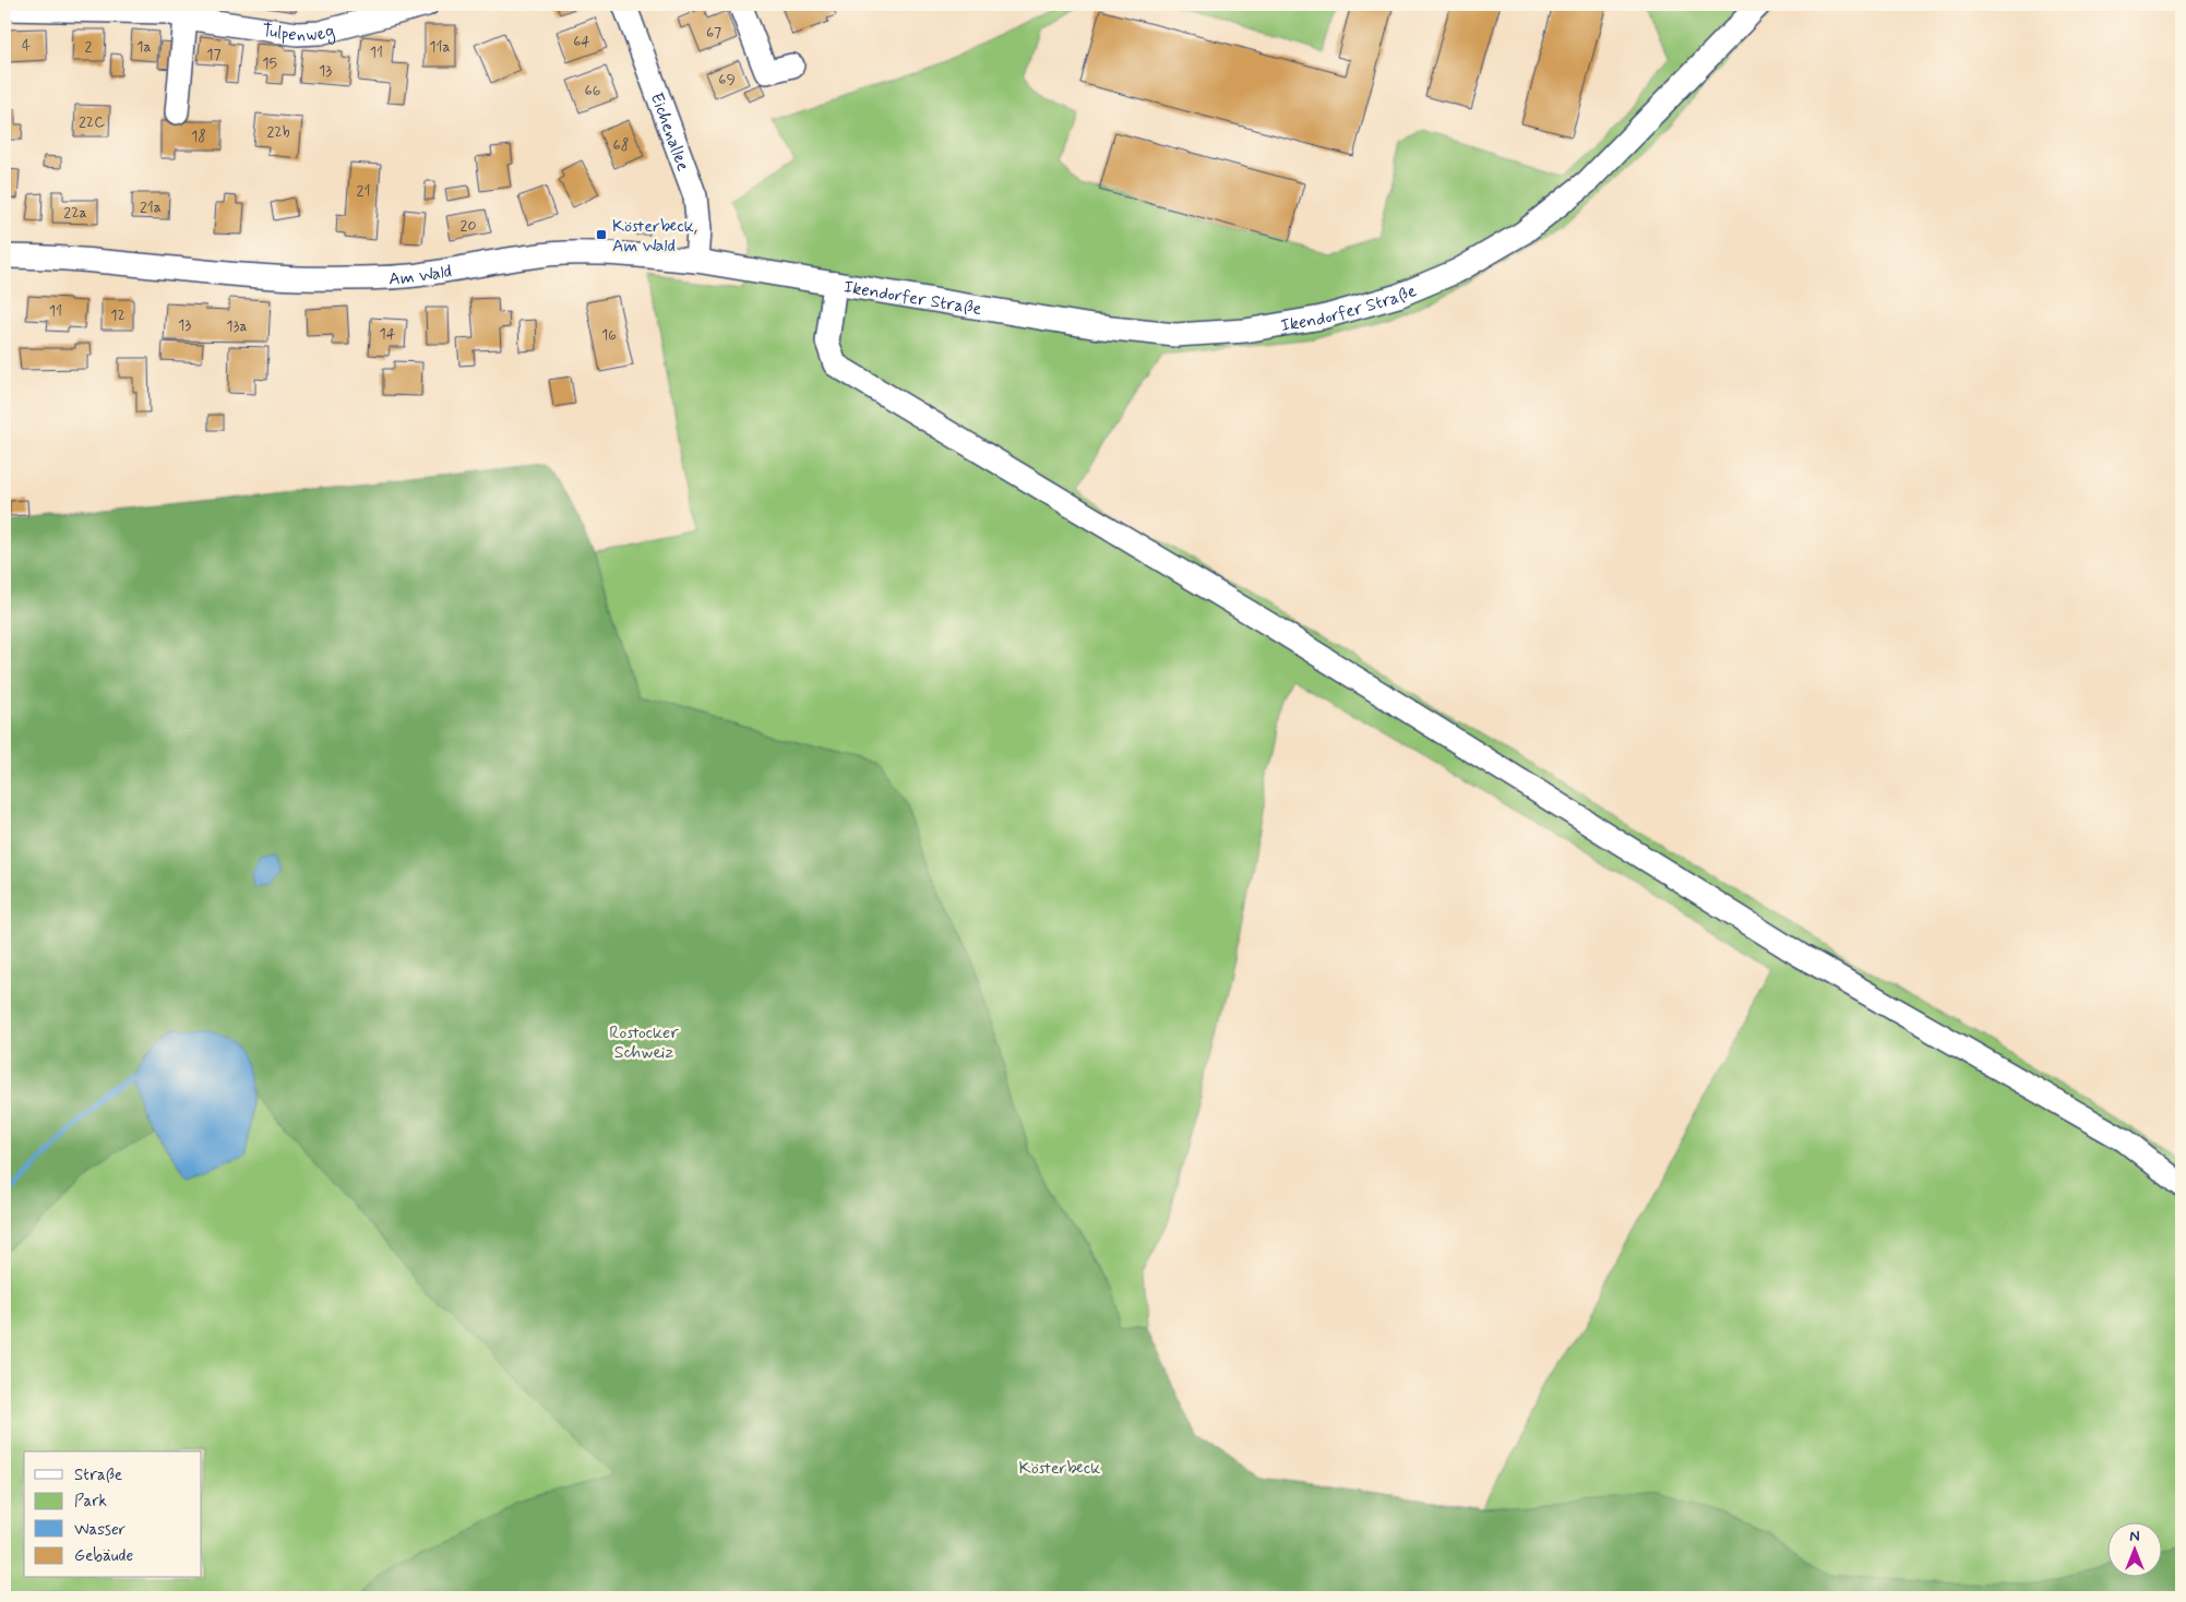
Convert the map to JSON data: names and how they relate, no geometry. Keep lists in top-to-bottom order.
{
  "streets": {
    "street": [
      "Tulpenweg",
      "Eichenallee",
      "Am Wald",
      "Ikendorfer Straße"
    ]
  },
  "crossings": [
    ["Eichenallee", "Am Wald"],
    ["Am Wald", "Ikendorfer Straße"]
  ],
  "parks": ["Rostocker Schweiz", "Kösterbeck"],
  "places": {
    "transit": ["Kösterbeck, Am Wald"]
  },
  "house_numbers": [
    "67",
    "64",
    "4",
    "2",
    "1a",
    "11a",
    "11",
    "17",
    "15",
    "13",
    "69",
    "66",
    "22C",
    "22b",
    "18",
    "68",
    "21",
    "21a",
    "22a",
    "20",
    "11",
    "12",
    "13",
    "13a",
    "14",
    "16"
  ],
  "legend": [
    "Straße",
    "Park",
    "Wasser",
    "Gebäude"
  ],
  "north": "top"
}
